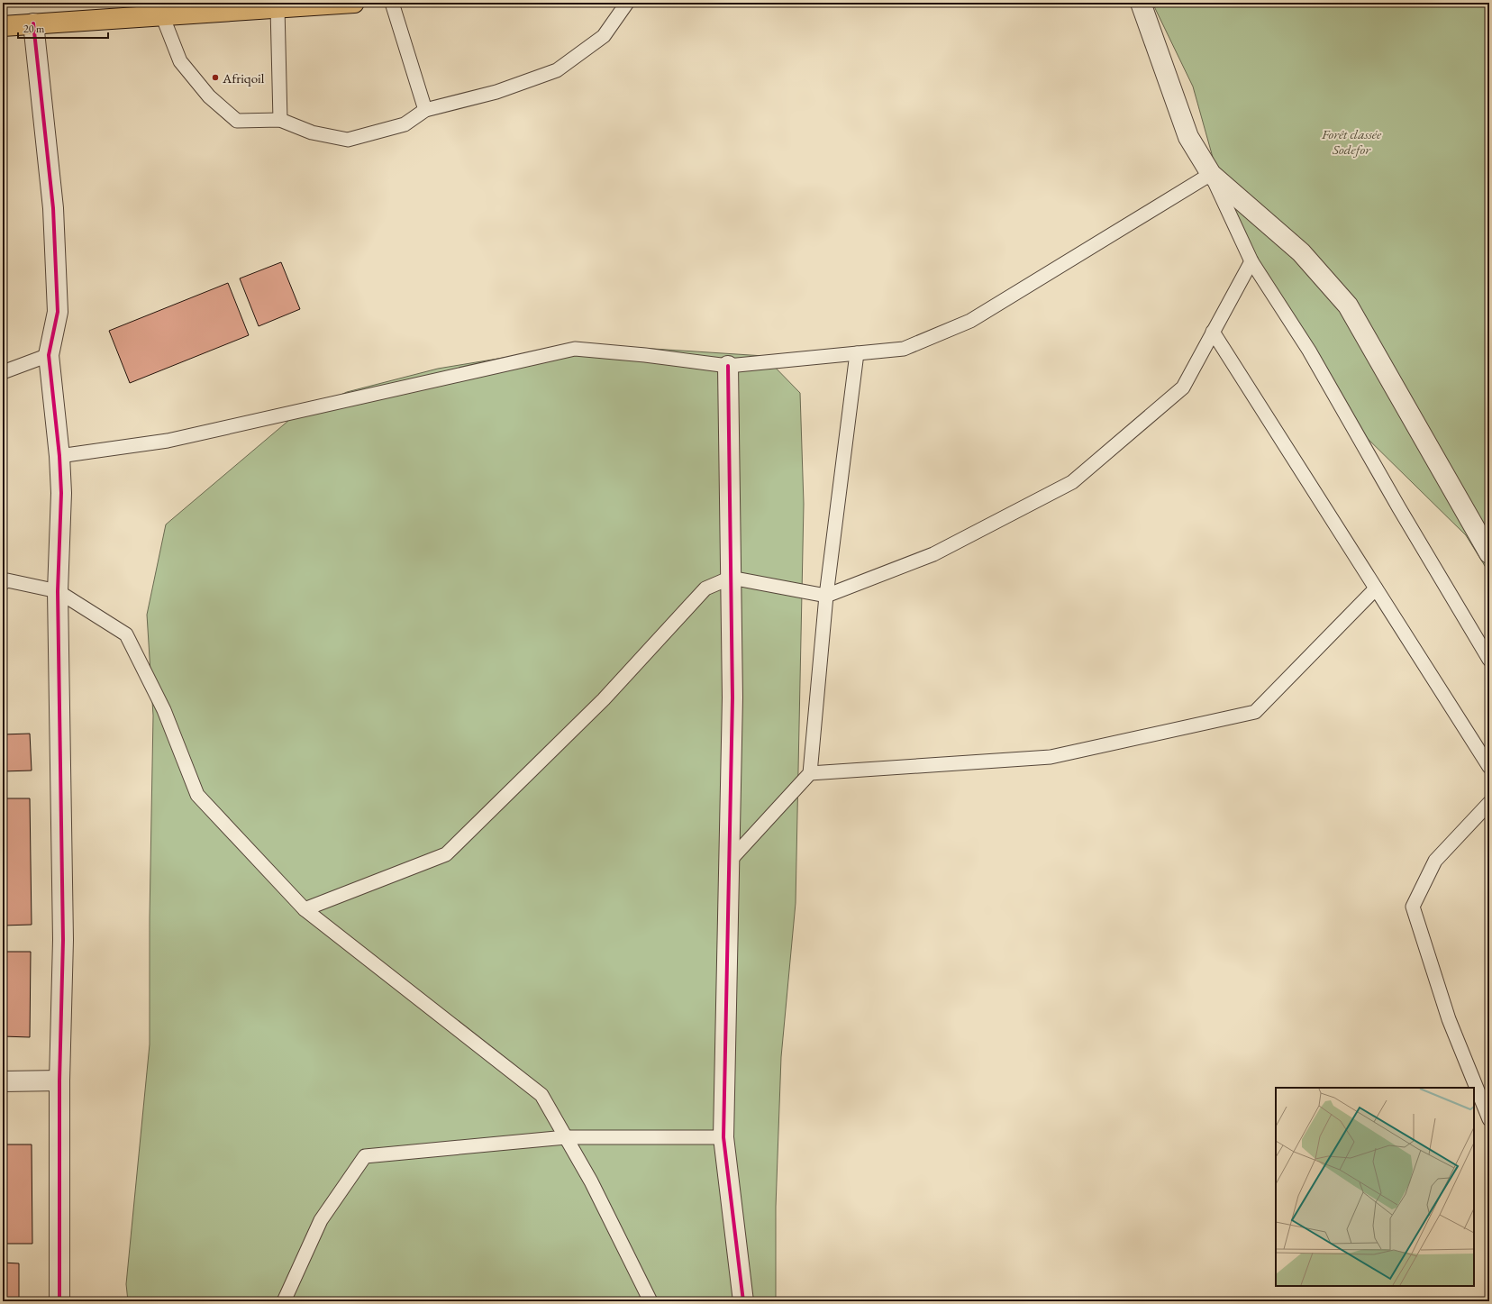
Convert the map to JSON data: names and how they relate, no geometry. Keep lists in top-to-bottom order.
{
  "parks": ["Forêt classée Sodefor"],
  "places": ["Afriqoil"],
  "scale_bar": "20 m"
}
